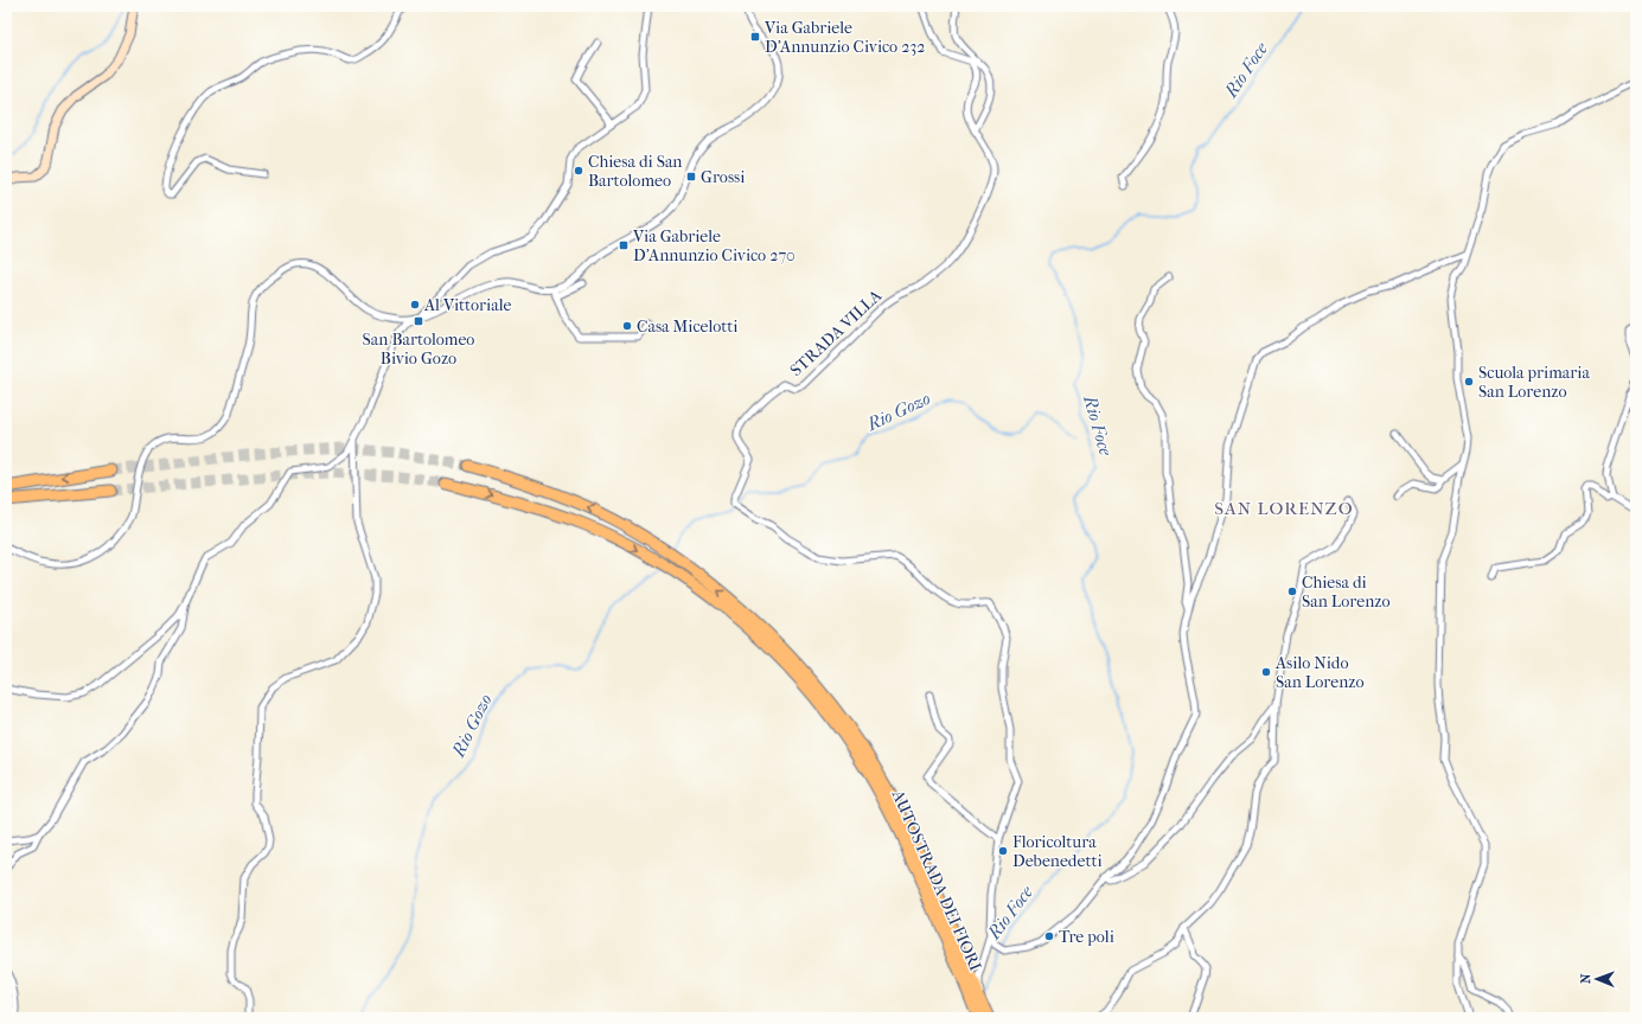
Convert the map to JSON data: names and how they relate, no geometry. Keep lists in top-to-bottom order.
{
  "streets": {
    "highway": ["AUTOSTRADA DEI FIORI"],
    "street": ["STRADA VILLA"]
  },
  "districts": ["SAN LORENZO"],
  "water": ["Rio Foce", "Rio Gozo"],
  "places": {
    "transit": [
      "Via Gabriele D'Annunzio Civico 232",
      "Grossi",
      "Via Gabriele D'Annunzio Civico 270",
      "San Bartolomeo Bivio Gozo"
    ],
    "other": [
      "Chiesa di San Bartolomeo",
      "Al Vittoriale",
      "Casa Micelotti",
      "Scuola primaria San Lorenzo",
      "Chiesa di San Lorenzo",
      "Asilo Nido San Lorenzo",
      "Floricoltura Debenedetti",
      "Tre poli"
    ]
  },
  "north": "left"
}
